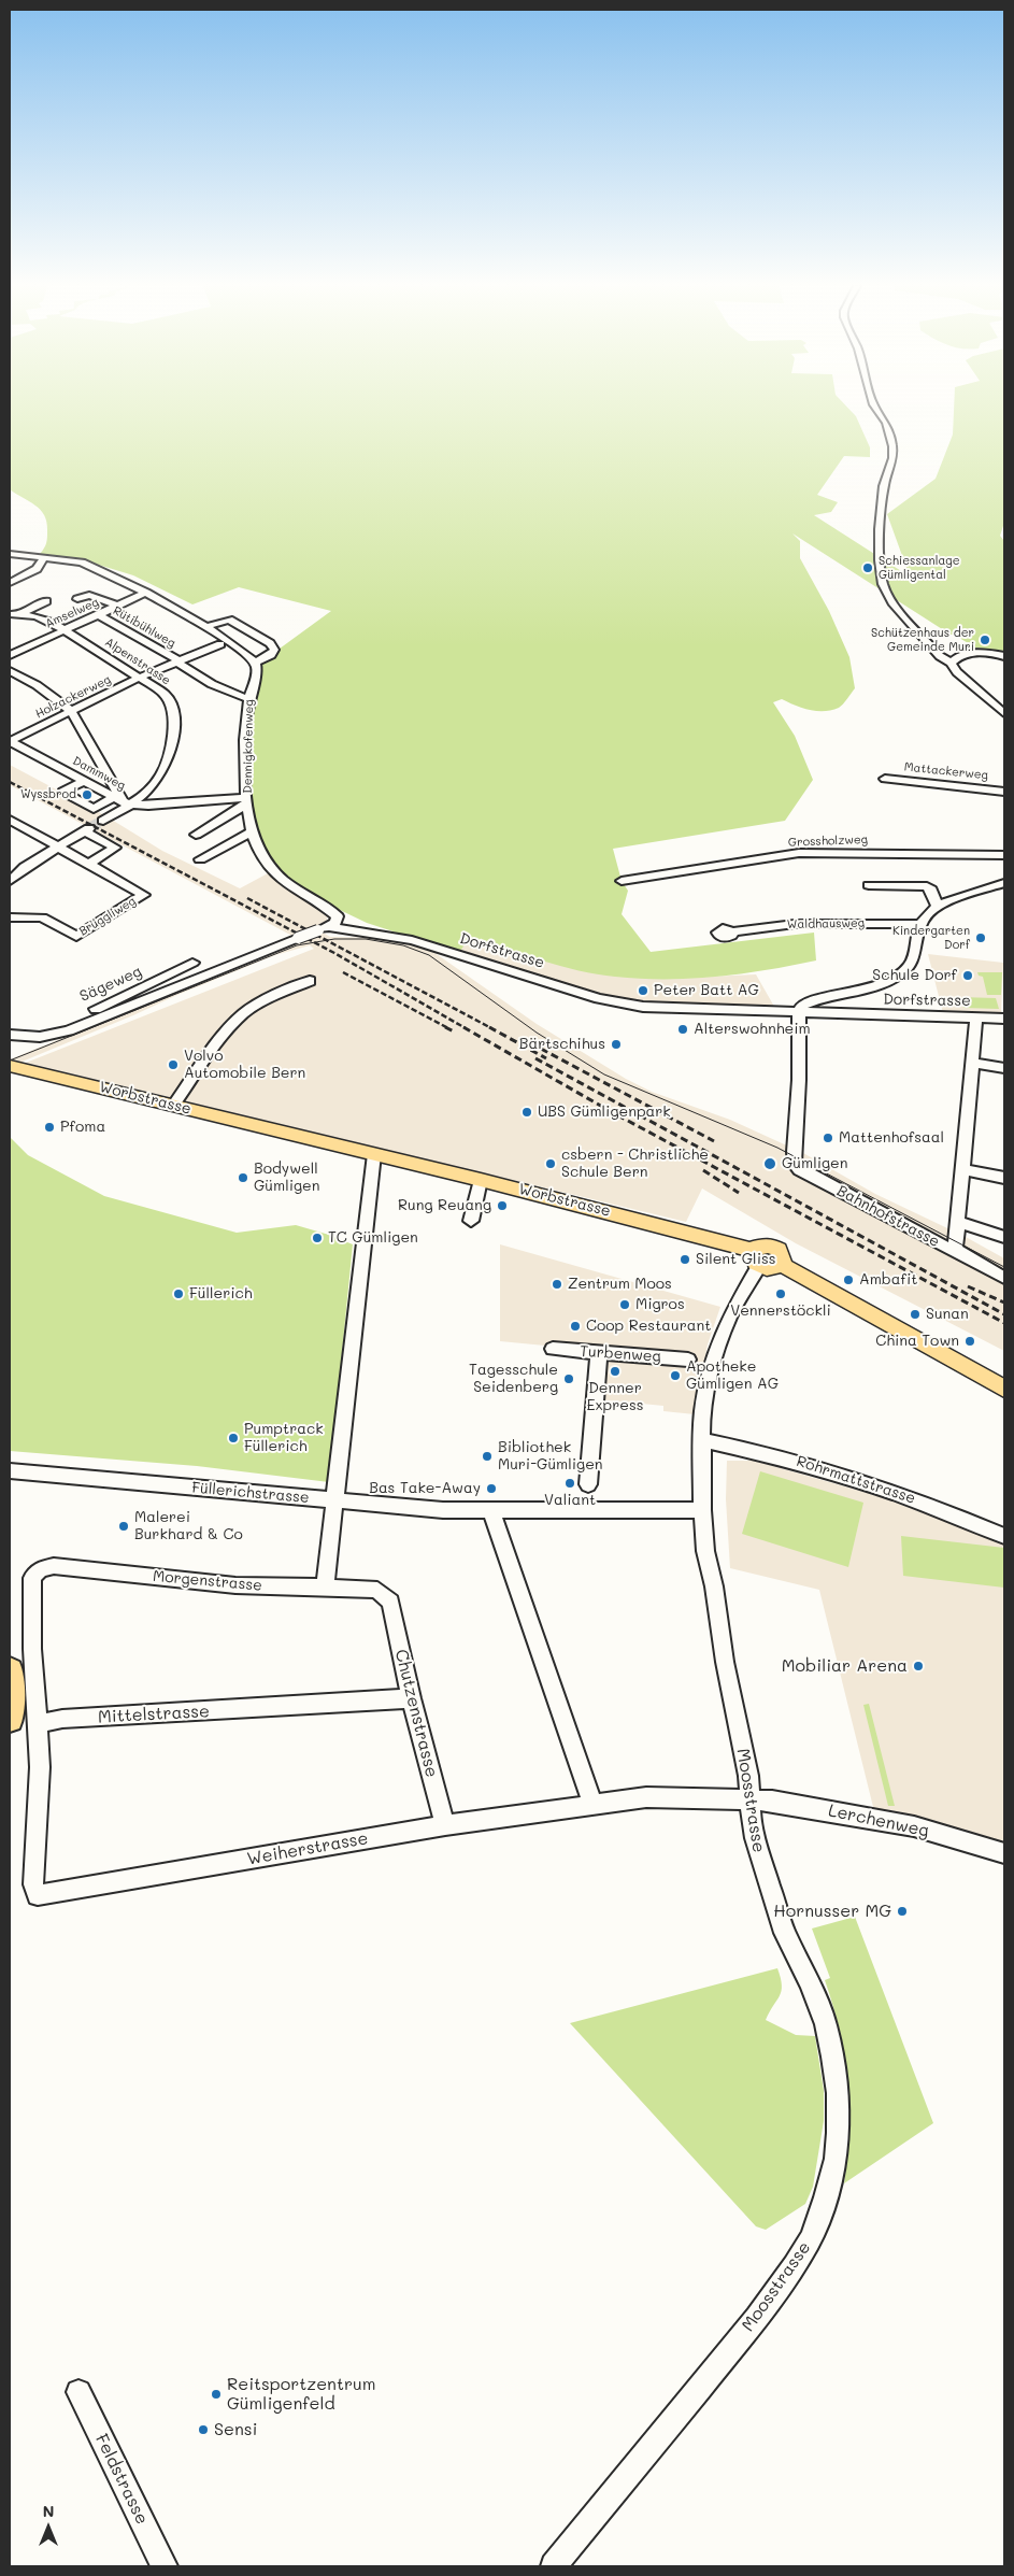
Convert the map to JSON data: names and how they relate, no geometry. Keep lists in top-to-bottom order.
{
  "streets": {
    "main road": ["Worbstrasse"],
    "street": [
      "Amselweg",
      "Rütibühlweg",
      "Alpenstrasse",
      "Holzackerweg",
      "Dennigkofenweg",
      "Mattackerweg",
      "Dammweg",
      "Grossholzweg",
      "Brüggliweg",
      "Waldhausweg",
      "Dorfstrasse",
      "Sägeweg",
      "Bahnhofstrasse",
      "Turbenweg",
      "Rohrmattstrasse",
      "Füllerichstrasse",
      "Morgenstrasse",
      "Chutzenstrasse",
      "Mittelstrasse",
      "Moosstrasse",
      "Lerchenweg",
      "Weiherstrasse",
      "Feldstrasse"
    ]
  },
  "crossings": [
    ["Amselweg", "Rütibühlweg"],
    ["Amselweg", "Alpenstrasse"],
    ["Rütibühlweg", "Holzackerweg"],
    ["Alpenstrasse", "Holzackerweg"],
    ["Alpenstrasse", "Dammweg"],
    ["Holzackerweg", "Dammweg"],
    ["Dennigkofenweg", "Dammweg"],
    ["Dennigkofenweg", "Dorfstrasse"],
    ["Dorfstrasse", "Sägeweg"],
    ["Dorfstrasse", "Bahnhofstrasse"],
    ["Worbstrasse", "Moosstrasse"],
    ["Rohrmattstrasse", "Moosstrasse"],
    ["Füllerichstrasse", "Moosstrasse"],
    ["Morgenstrasse", "Chutzenstrasse"],
    ["Morgenstrasse", "Mittelstrasse"],
    ["Morgenstrasse", "Weiherstrasse"],
    ["Chutzenstrasse", "Mittelstrasse"],
    ["Chutzenstrasse", "Weiherstrasse"],
    ["Mittelstrasse", "Weiherstrasse"],
    ["Moosstrasse", "Lerchenweg"],
    ["Moosstrasse", "Weiherstrasse"],
    ["Lerchenweg", "Weiherstrasse"]
  ],
  "places": [
    "Schiessanlage Gümligental",
    "Schützenhaus der Gemeinde Muri",
    "Wyssbrod",
    "Kindergarten Dorf",
    "Schule Dorf",
    "Peter Batt AG",
    "Alterswohnheim",
    "Bärtschihus",
    "Volvo Automobile Bern",
    "UBS Gümligenpark",
    "Pfoma",
    "Mattenhofsaal",
    "csbern - Christliche Schule Bern",
    "Gümligen",
    "Bodywell Gümligen",
    "Rung Reuang",
    "TC Gümligen",
    "Silent Gliss",
    "Ambafit",
    "Zentrum Moos",
    "Füllerich",
    "Vennerstöckli",
    "Migros",
    "Sunan",
    "Coop Restaurant",
    "China Town",
    "Denner Express",
    "Apotheke Gümligen AG",
    "Tagesschule Seidenberg",
    "Pumptrack Füllerich",
    "Bibliothek Muri-Gümligen",
    "Valiant",
    "Bas Take-Away",
    "Malerei Burkhard & Co",
    "Mobiliar Arena",
    "Hornusser MG",
    "Reitsportzentrum Gümligenfeld",
    "Sensi"
  ],
  "north": "top"
}
